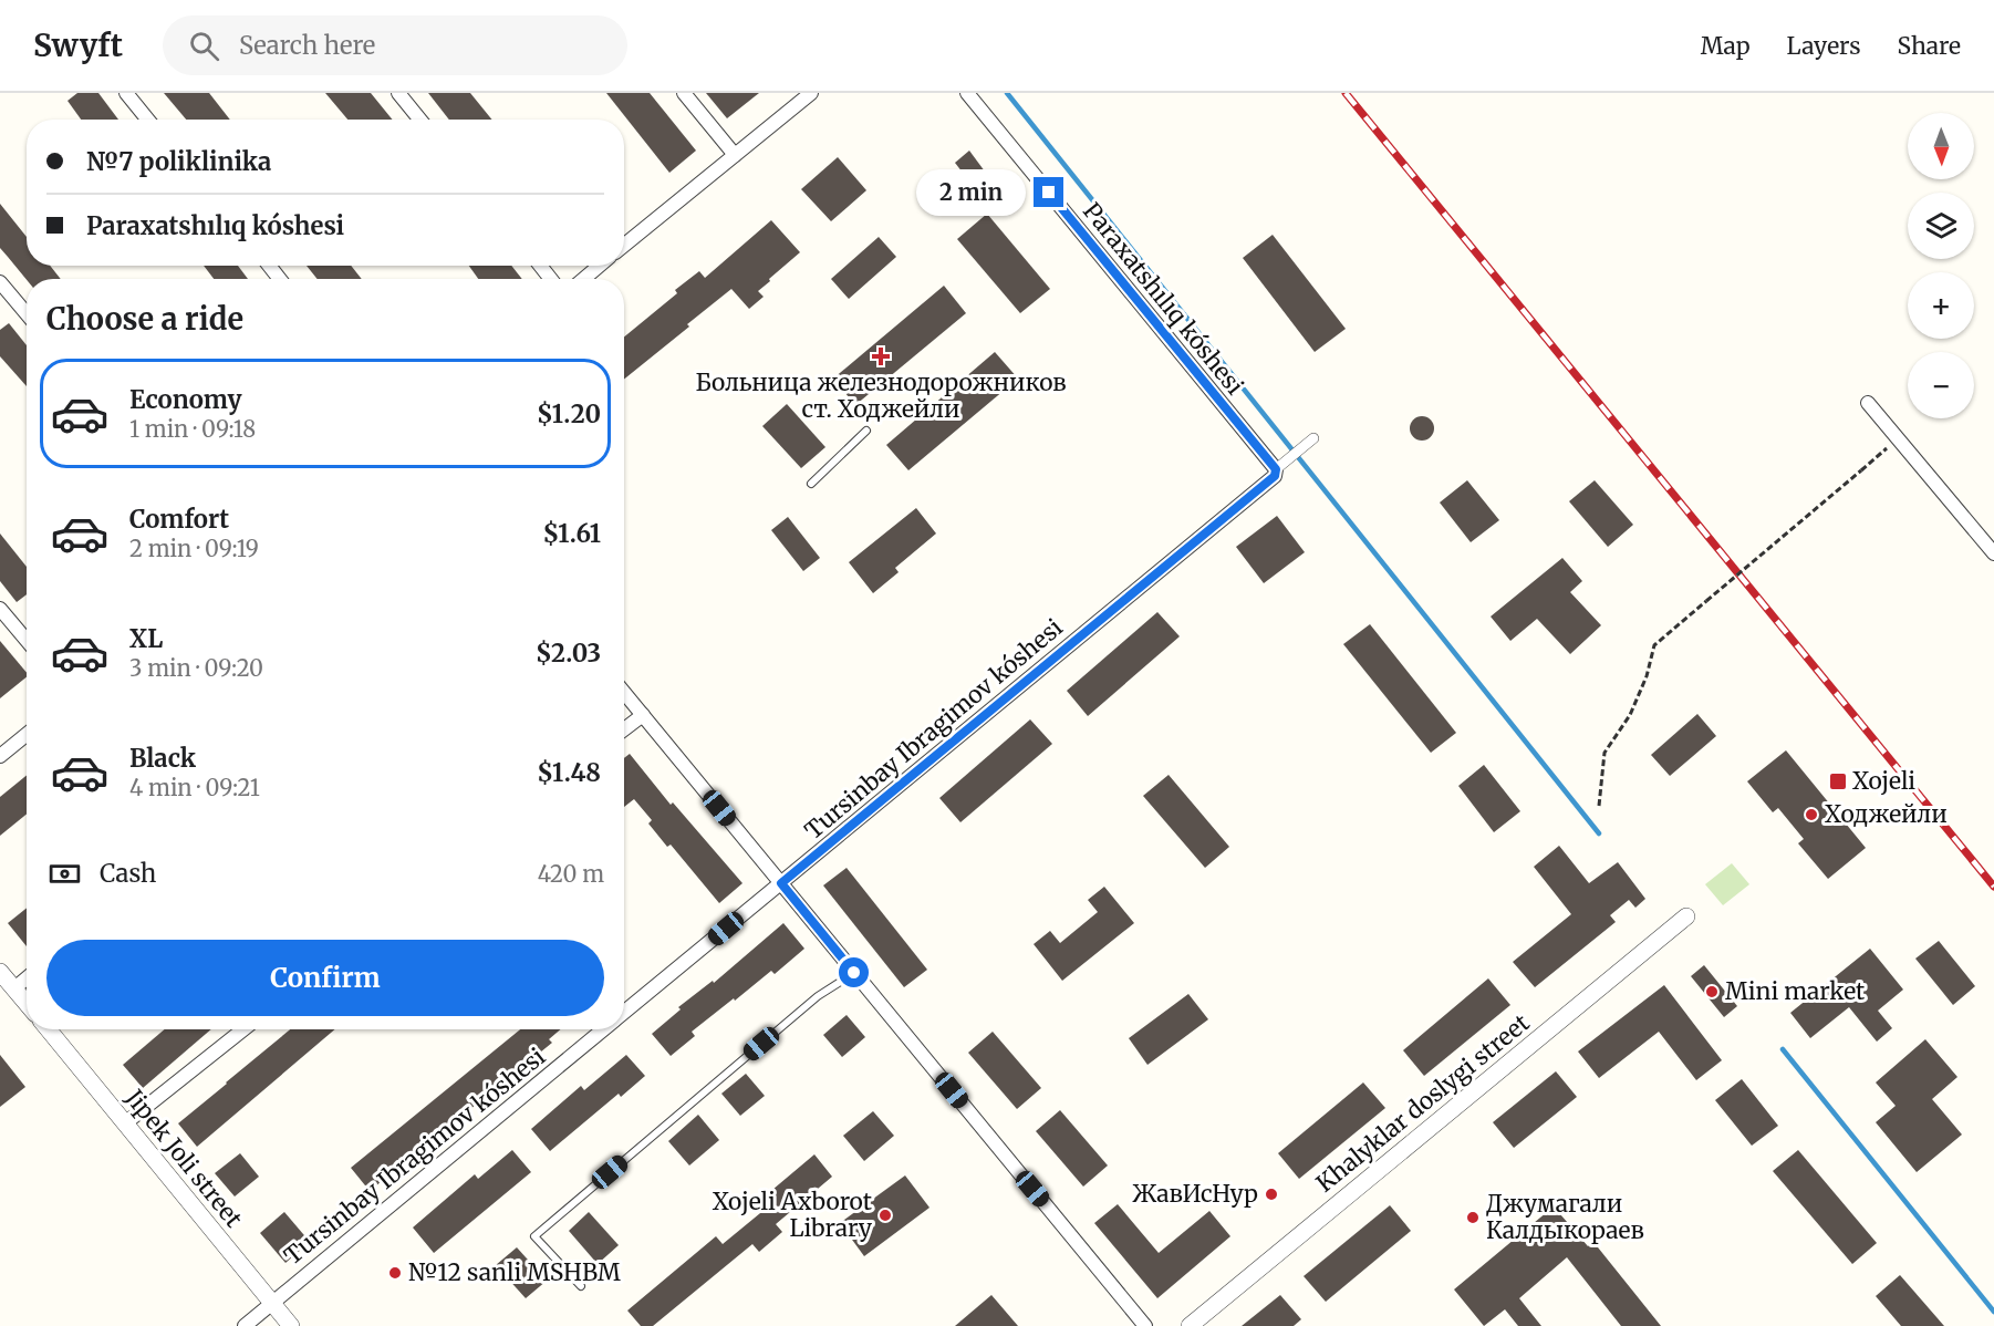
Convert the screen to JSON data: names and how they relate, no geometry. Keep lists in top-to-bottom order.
{
  "streets": {
    "street": [
      "Paraxatshılıq kóshesi",
      "Tursinbay Ibragimov kóshesi",
      "Khalyklar doslygi street",
      "Jipek Joli street"
    ]
  },
  "crossings": [
    ["Paraxatshılıq kóshesi", "Tursinbay Ibragimov kóshesi"],
    ["Tursinbay Ibragimov kóshesi", "Jipek Joli street"]
  ],
  "places": {
    "health": ["Больница железнодорожников ст. Ходжейли"],
    "transit": ["Xojeli"],
    "other": [
      "Ходжейли",
      "Mini market",
      "ЖавИсНур",
      "Xojeli Axborot Library",
      "Джумагали Калдыкораев",
      "№12 sanli MSHBM"
    ]
  },
  "north": "bottom",
  "page": {
    "header": "Swyft",
    "search": "Search here",
    "nav": ["Map", "Layers", "Share"],
    "map_buttons": ["+", "−"],
    "banner": ["№7 poliklinika", "Paraxatshılıq kóshesi"],
    "bubble": "2 min",
    "heading": "Choose a ride",
    "list": [
      {
        "name": "Economy",
        "note": "1 min · 09:18",
        "value": "$1.20"
      },
      {
        "name": "Comfort",
        "note": "2 min · 09:19",
        "value": "$1.61"
      },
      {
        "name": "XL",
        "note": "3 min · 09:20",
        "value": "$2.03"
      },
      {
        "name": "Black",
        "note": "4 min · 09:21",
        "value": "$1.48"
      }
    ],
    "pay": ["Cash", "420 m"],
    "buttons": "Confirm"
  }
}
